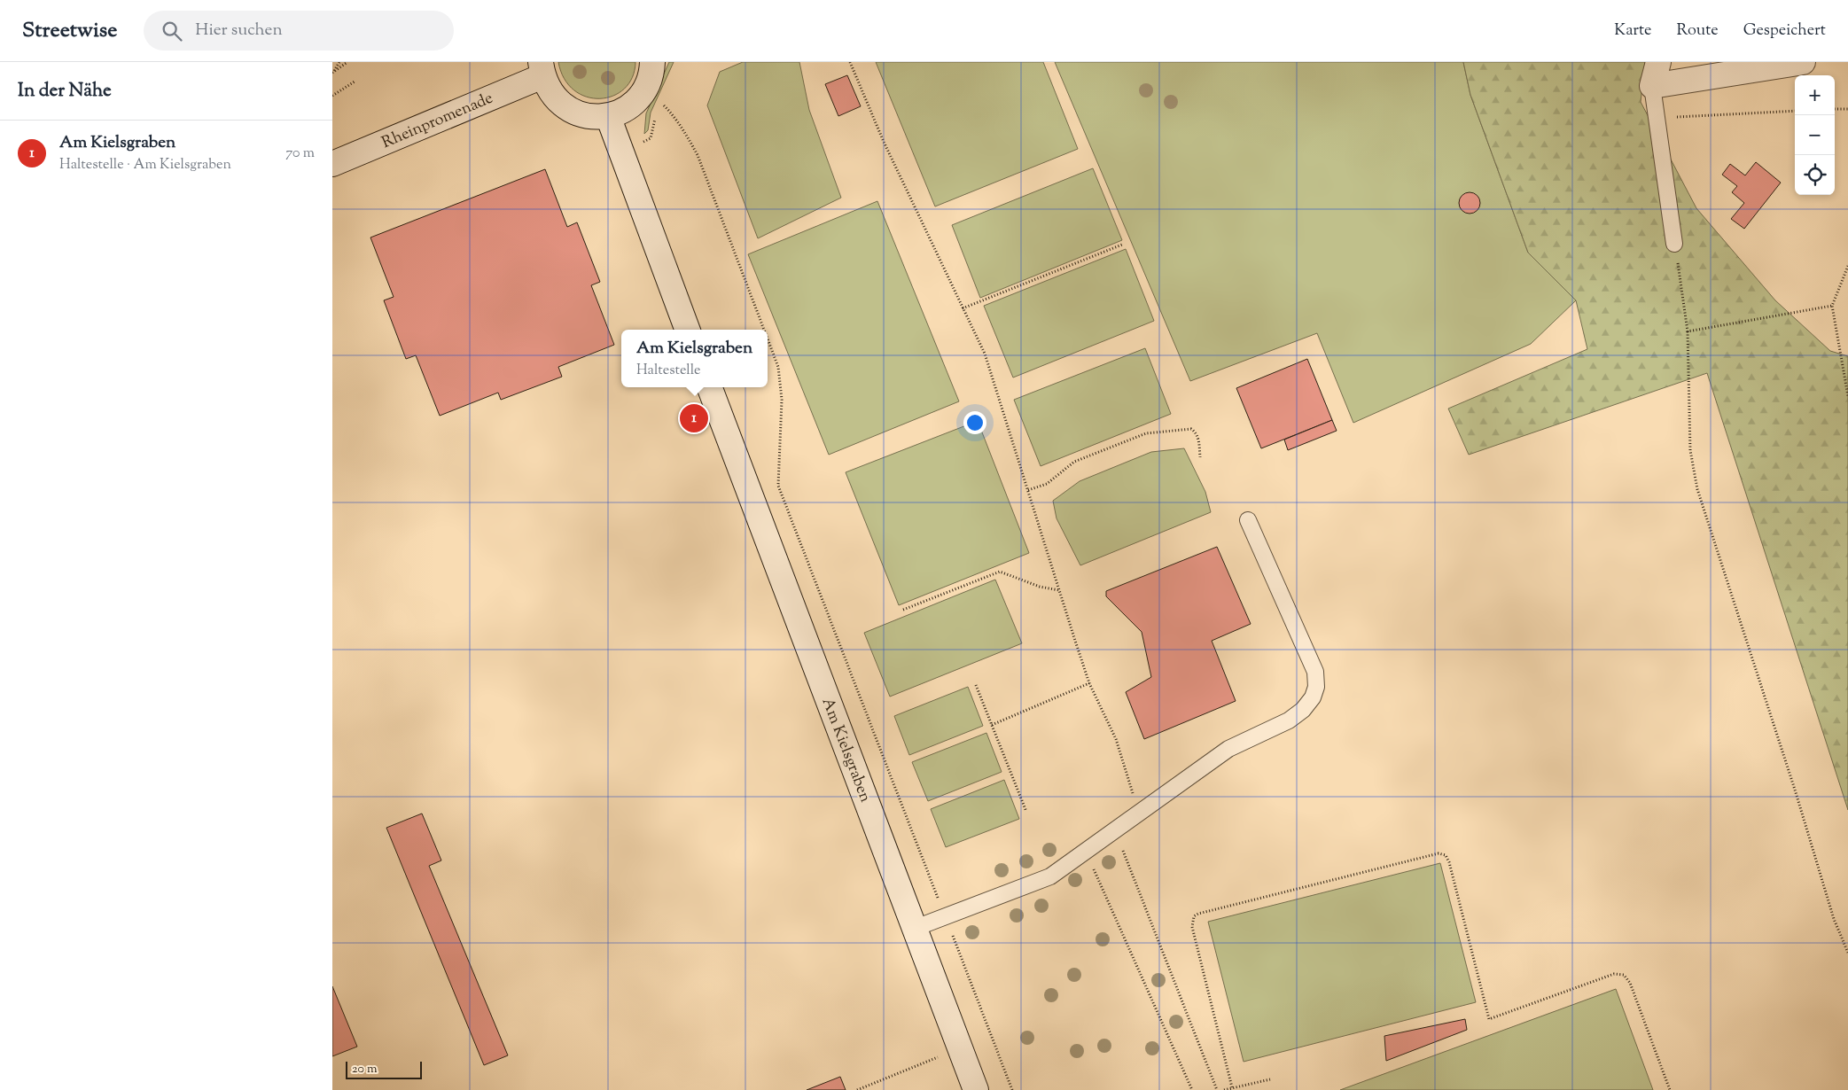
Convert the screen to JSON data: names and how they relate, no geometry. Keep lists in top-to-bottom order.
{
  "streets": {
    "street": ["Rheinpromenade", "Am Kielsgraben"]
  },
  "scale_bar": "20 m",
  "page": {
    "header": "Streetwise",
    "search": "Hier suchen",
    "nav": ["Karte", "Route", "Gespeichert"],
    "heading": "In der Nähe",
    "map_buttons": ["+", "−"],
    "list": [
      {
        "mark": "1",
        "name": "Am Kielsgraben",
        "note": "Haltestelle · Am Kielsgraben",
        "value": "70 m"
      }
    ],
    "popup": ["Am Kielsgraben", "Haltestelle"],
    "pins": "1",
    "scale": "20 m"
  }
}
